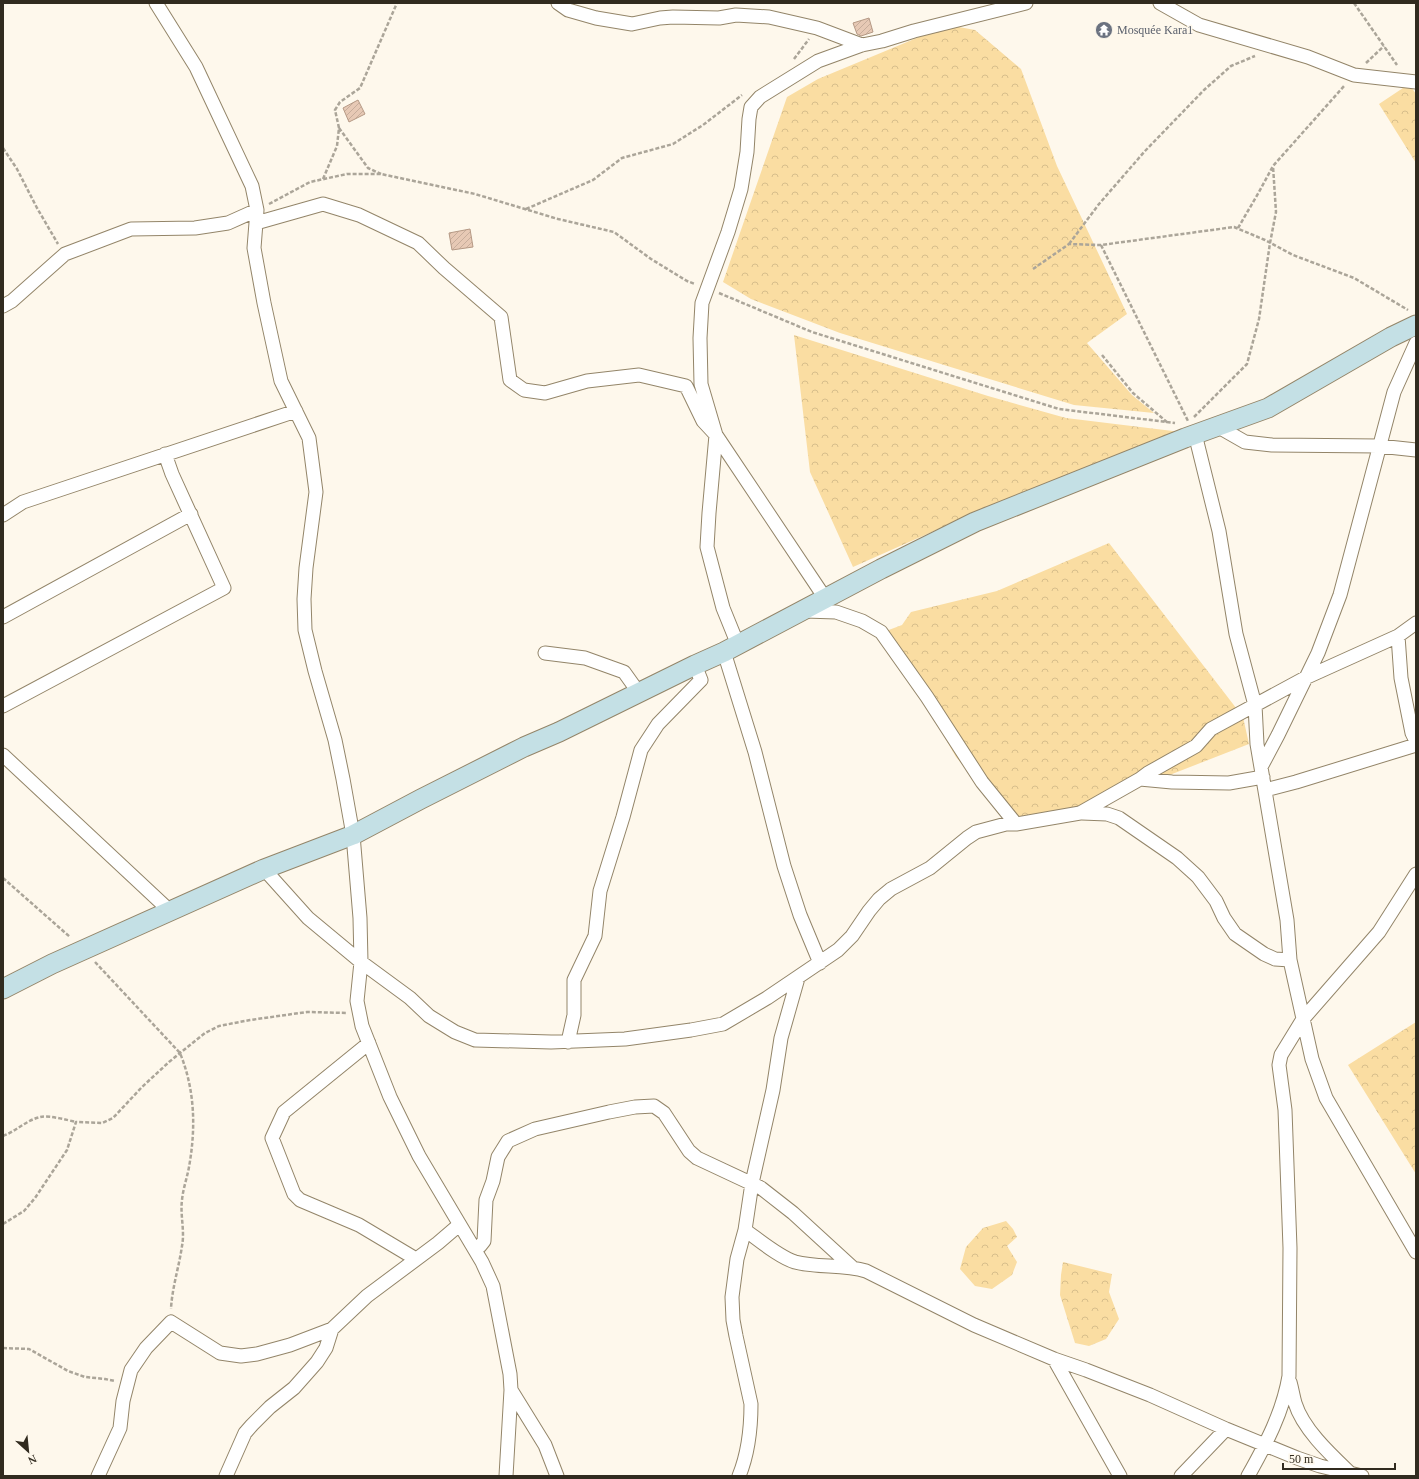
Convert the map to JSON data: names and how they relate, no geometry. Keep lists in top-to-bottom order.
{
  "places": {
    "temple": ["Mosquée Kara1"]
  },
  "scale_bar": "50 m",
  "north": "bottom right"
}
